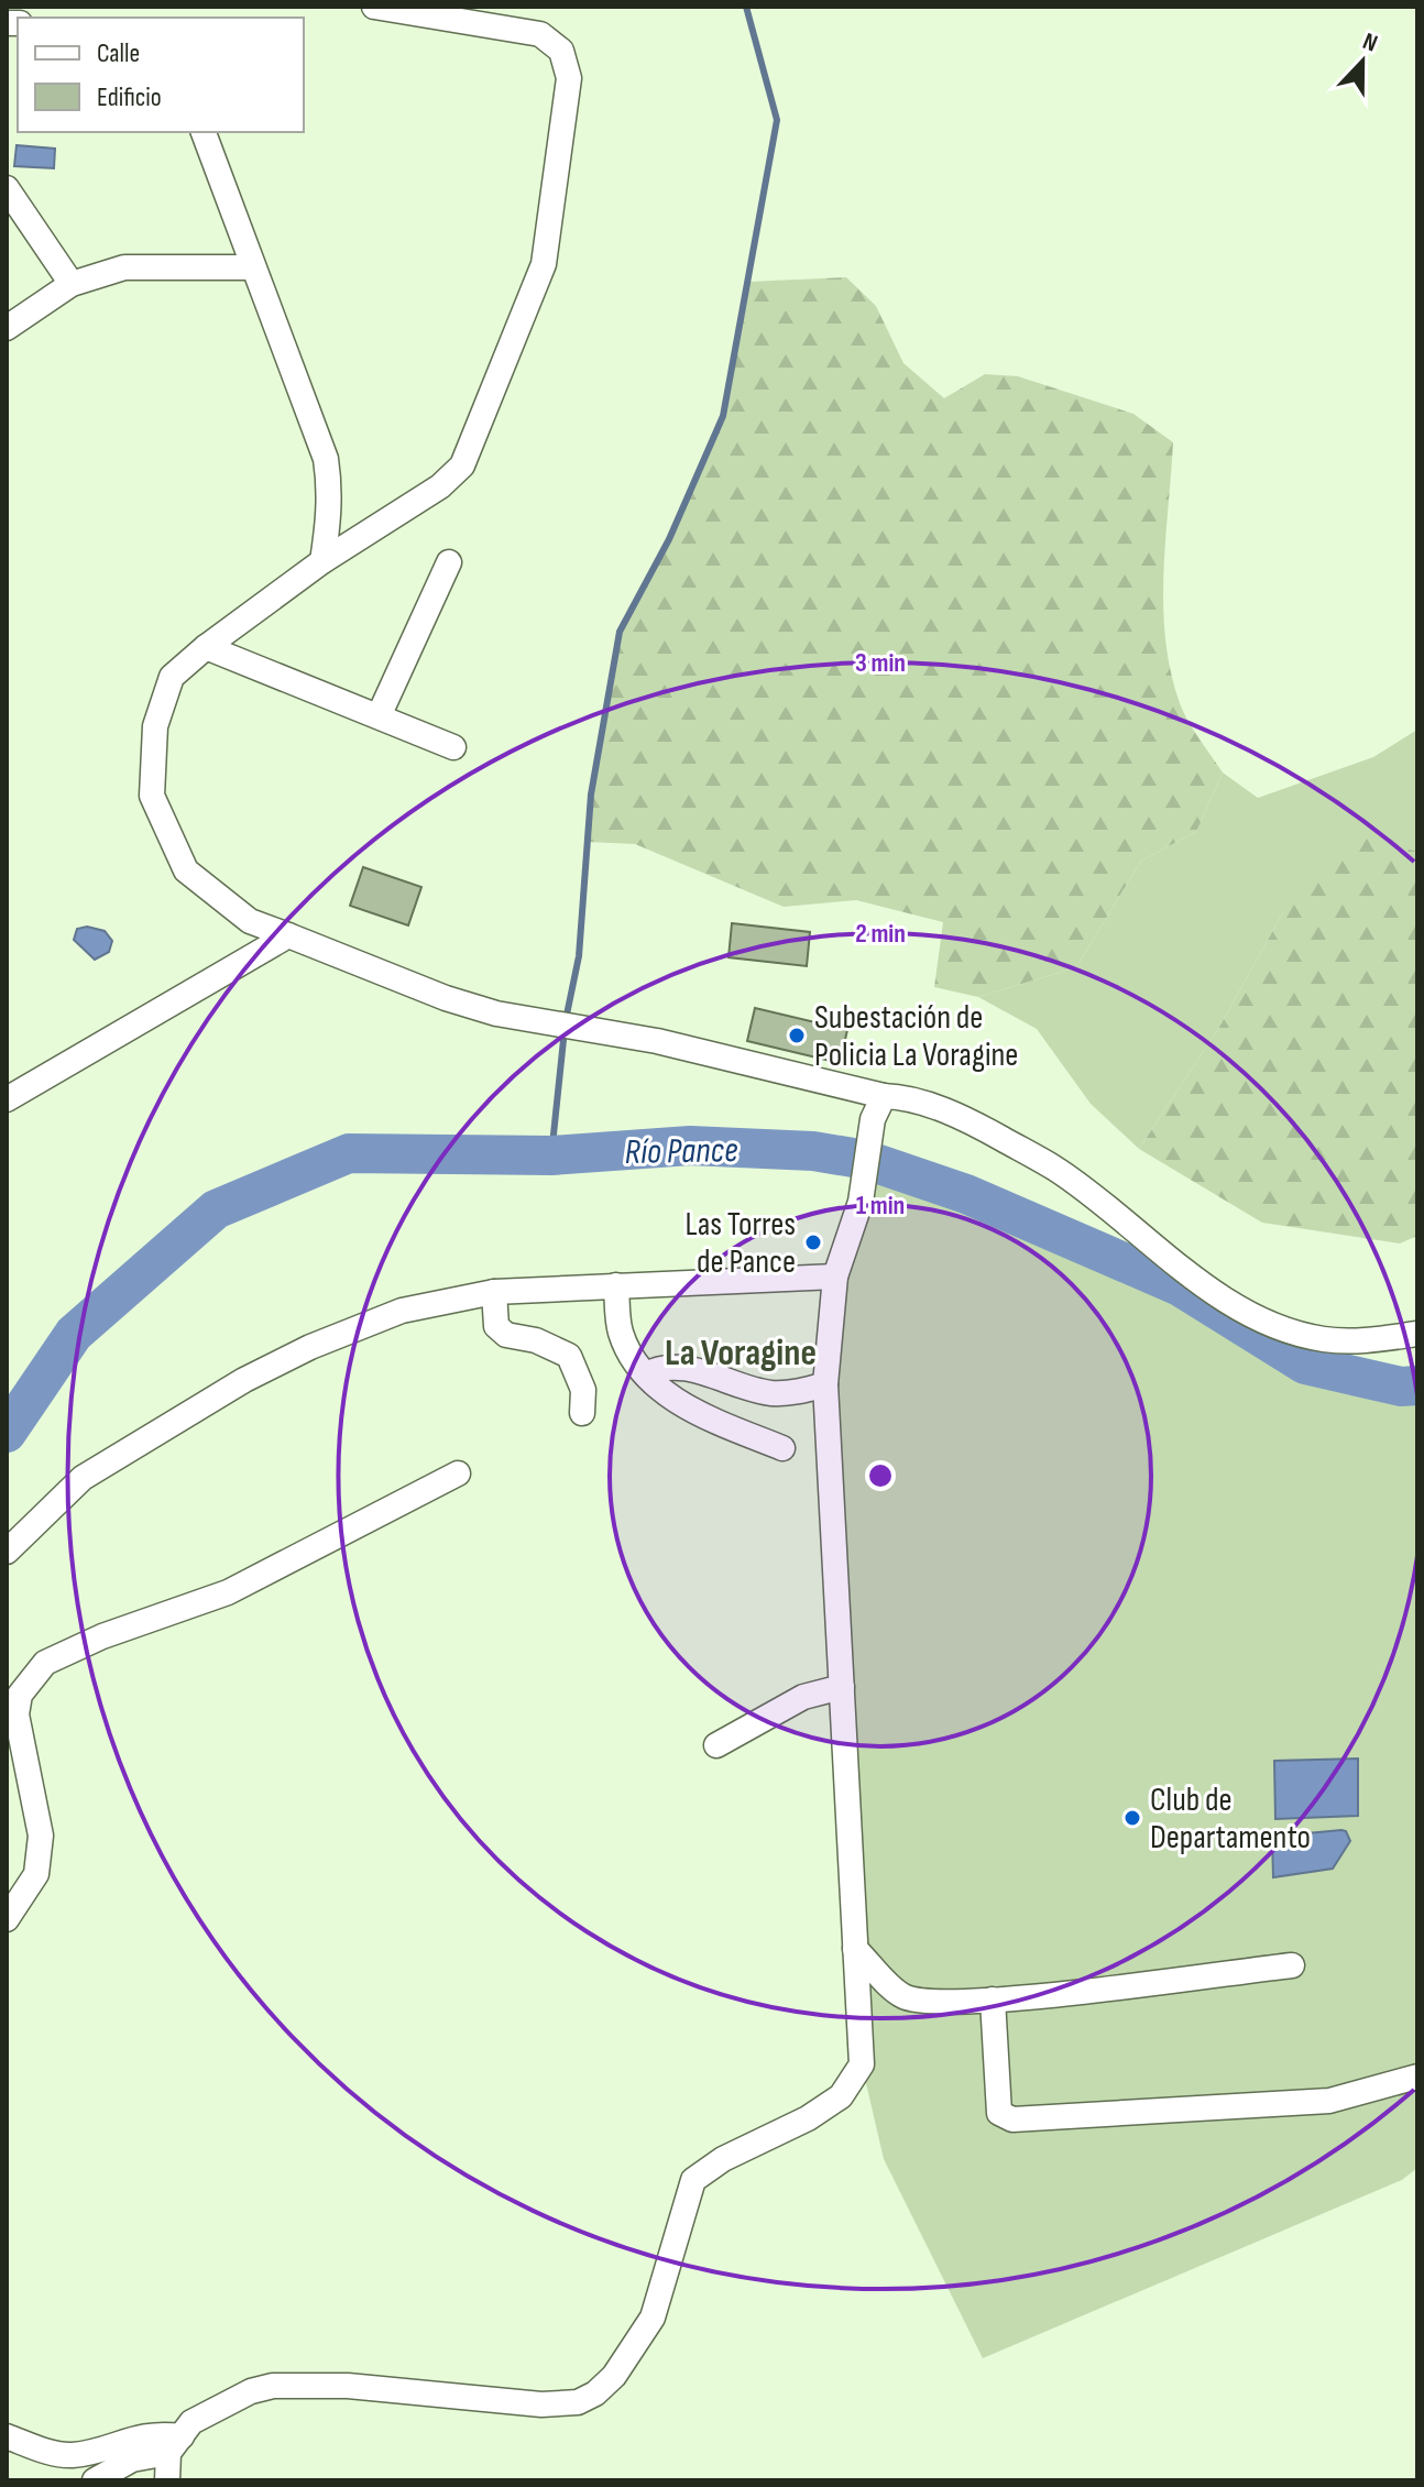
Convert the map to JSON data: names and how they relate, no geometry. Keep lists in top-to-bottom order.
{
  "districts": ["La Voragine"],
  "water": ["Río Pance"],
  "places": ["Subestación de Policia La Voragine", "Las Torres de Pance", "Club de Departamento"],
  "legend": ["Calle", "Edificio"],
  "north": "top",
  "rings": ["3 min", "2 min", "1 min"]
}
